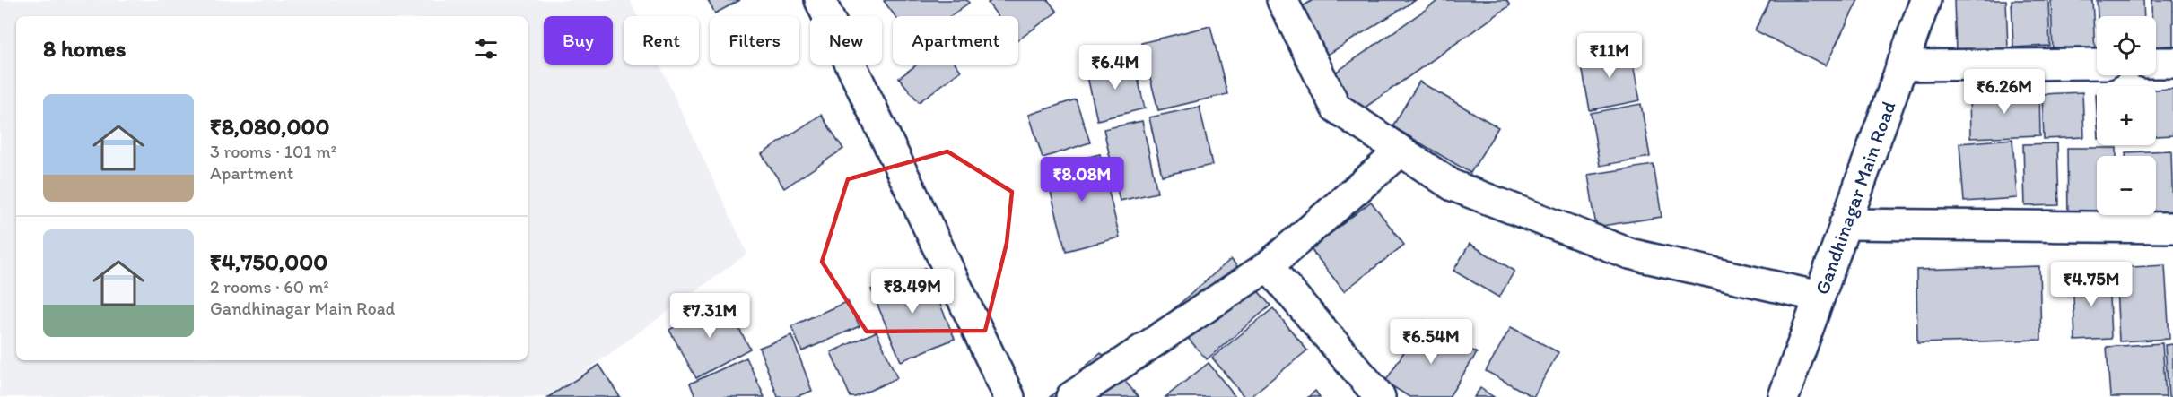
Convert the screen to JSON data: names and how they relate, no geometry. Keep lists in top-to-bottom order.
{
  "streets": {
    "street": ["Gandhinagar Main Road"]
  },
  "page": {
    "map_buttons": ["+", "−"],
    "chip": [
      "Buy",
      "Rent",
      "Filters",
      "New",
      "Apartment"
    ],
    "heading": "8 homes",
    "price": [
      "₹11M",
      "₹6.4M",
      "₹6.26M",
      "₹8.08M",
      "₹4.75M",
      "₹8.49M",
      "₹7.31M",
      "₹6.54M"
    ],
    "list": [
      {
        "name": "₹8,080,000",
        "note": "3 rooms · 101 m² · Apartment"
      },
      {
        "name": "₹4,750,000",
        "note": "2 rooms · 60 m² · Gandhinagar Main Road"
      }
    ]
  }
}
